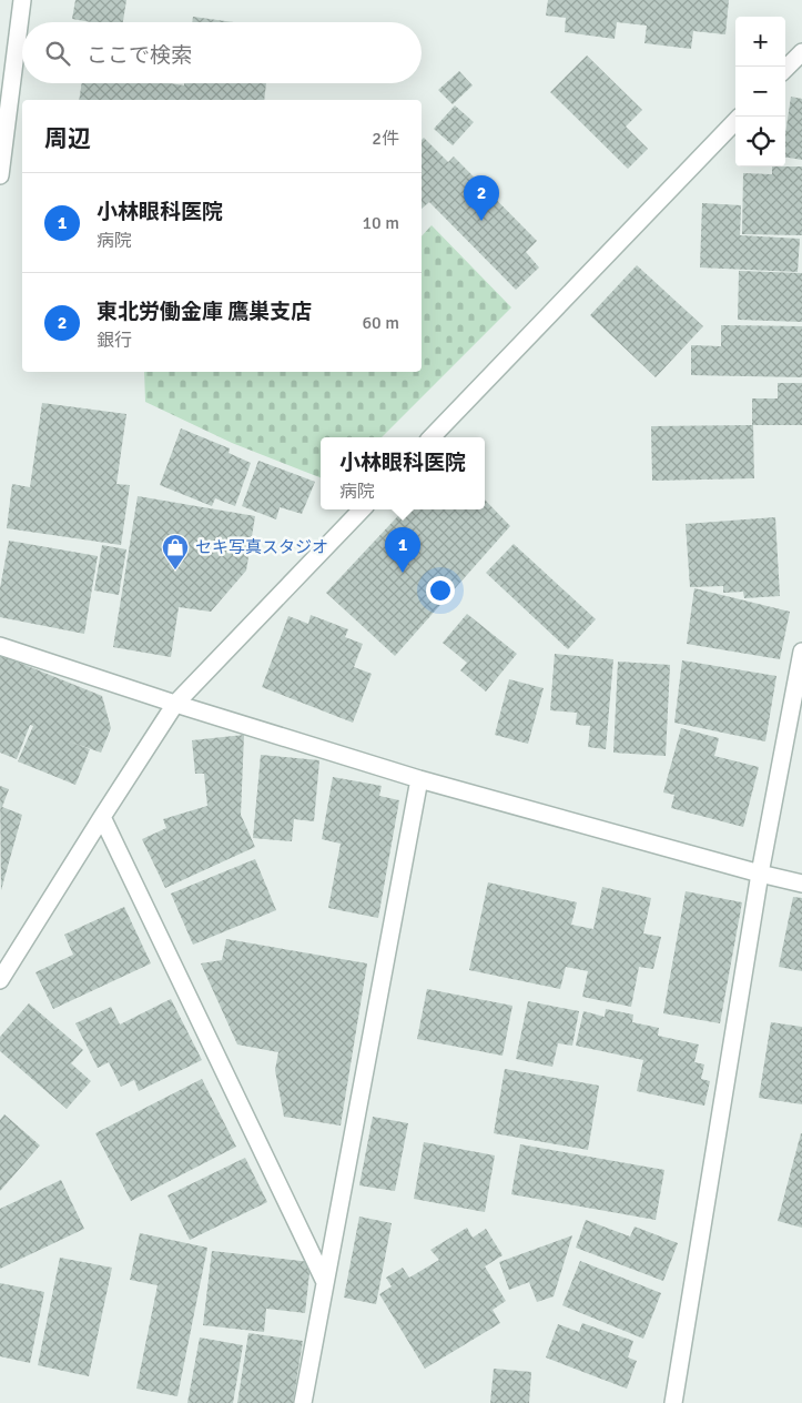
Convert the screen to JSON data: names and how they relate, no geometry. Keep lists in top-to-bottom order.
{
  "places": {
    "shop": ["セキ写真スタジオ"]
  },
  "page": {
    "map_buttons": ["+", "−"],
    "search": "ここで検索",
    "heading": ["周辺", "2件"],
    "list": [
      {
        "mark": "1",
        "name": "小林眼科医院",
        "note": "病院",
        "value": "10 m"
      },
      {
        "mark": "2",
        "name": "東北労働金庫 鷹巣支店",
        "note": "銀行",
        "value": "60 m"
      }
    ],
    "pins": ["2", "1"],
    "popup": ["小林眼科医院", "病院"]
  }
}
